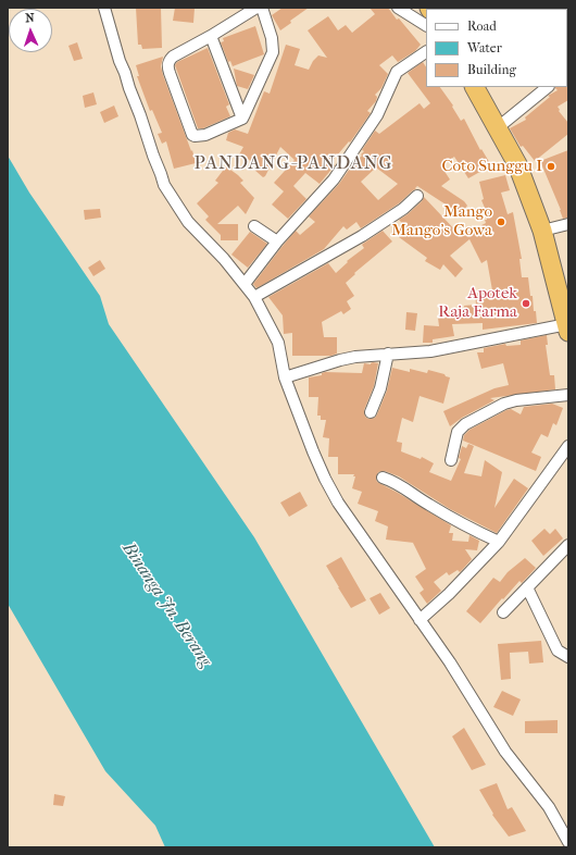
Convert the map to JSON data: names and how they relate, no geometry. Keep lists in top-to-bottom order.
{
  "districts": ["PANDANG-PANDANG"],
  "water": ["Binanga Jn. Berang"],
  "places": ["Coto Sunggu I", "Mango Mango's Gowa", "Apotek Raja Farma"],
  "legend": ["Road", "Water", "Building"],
  "north": "top"
}
